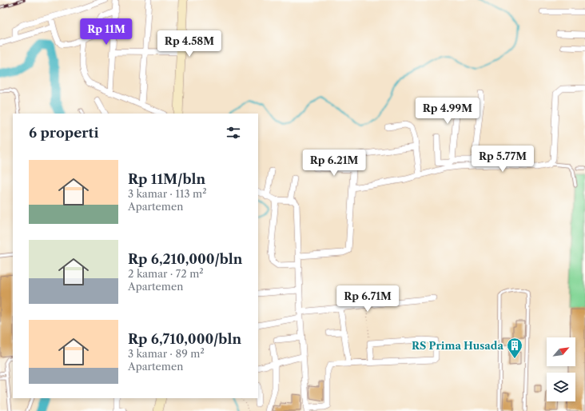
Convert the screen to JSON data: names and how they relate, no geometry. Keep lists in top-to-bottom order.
{
  "places": {
    "building": ["RS Prima Husada"]
  },
  "north": "top right",
  "page": {
    "price": [
      "Rp 11M",
      "Rp 4.58M",
      "Rp 4.99M",
      "Rp 5.77M",
      "Rp 6.21M",
      "Rp 6.71M"
    ],
    "heading": "6 properti",
    "list": [
      {
        "name": "Rp 11M/bln",
        "note": "3 kamar · 113 m² · Apartemen"
      },
      {
        "name": "Rp 6,210,000/bln",
        "note": "2 kamar · 72 m² · Apartemen"
      },
      {
        "name": "Rp 6,710,000/bln",
        "note": "3 kamar · 89 m² · Apartemen"
      }
    ]
  }
}
